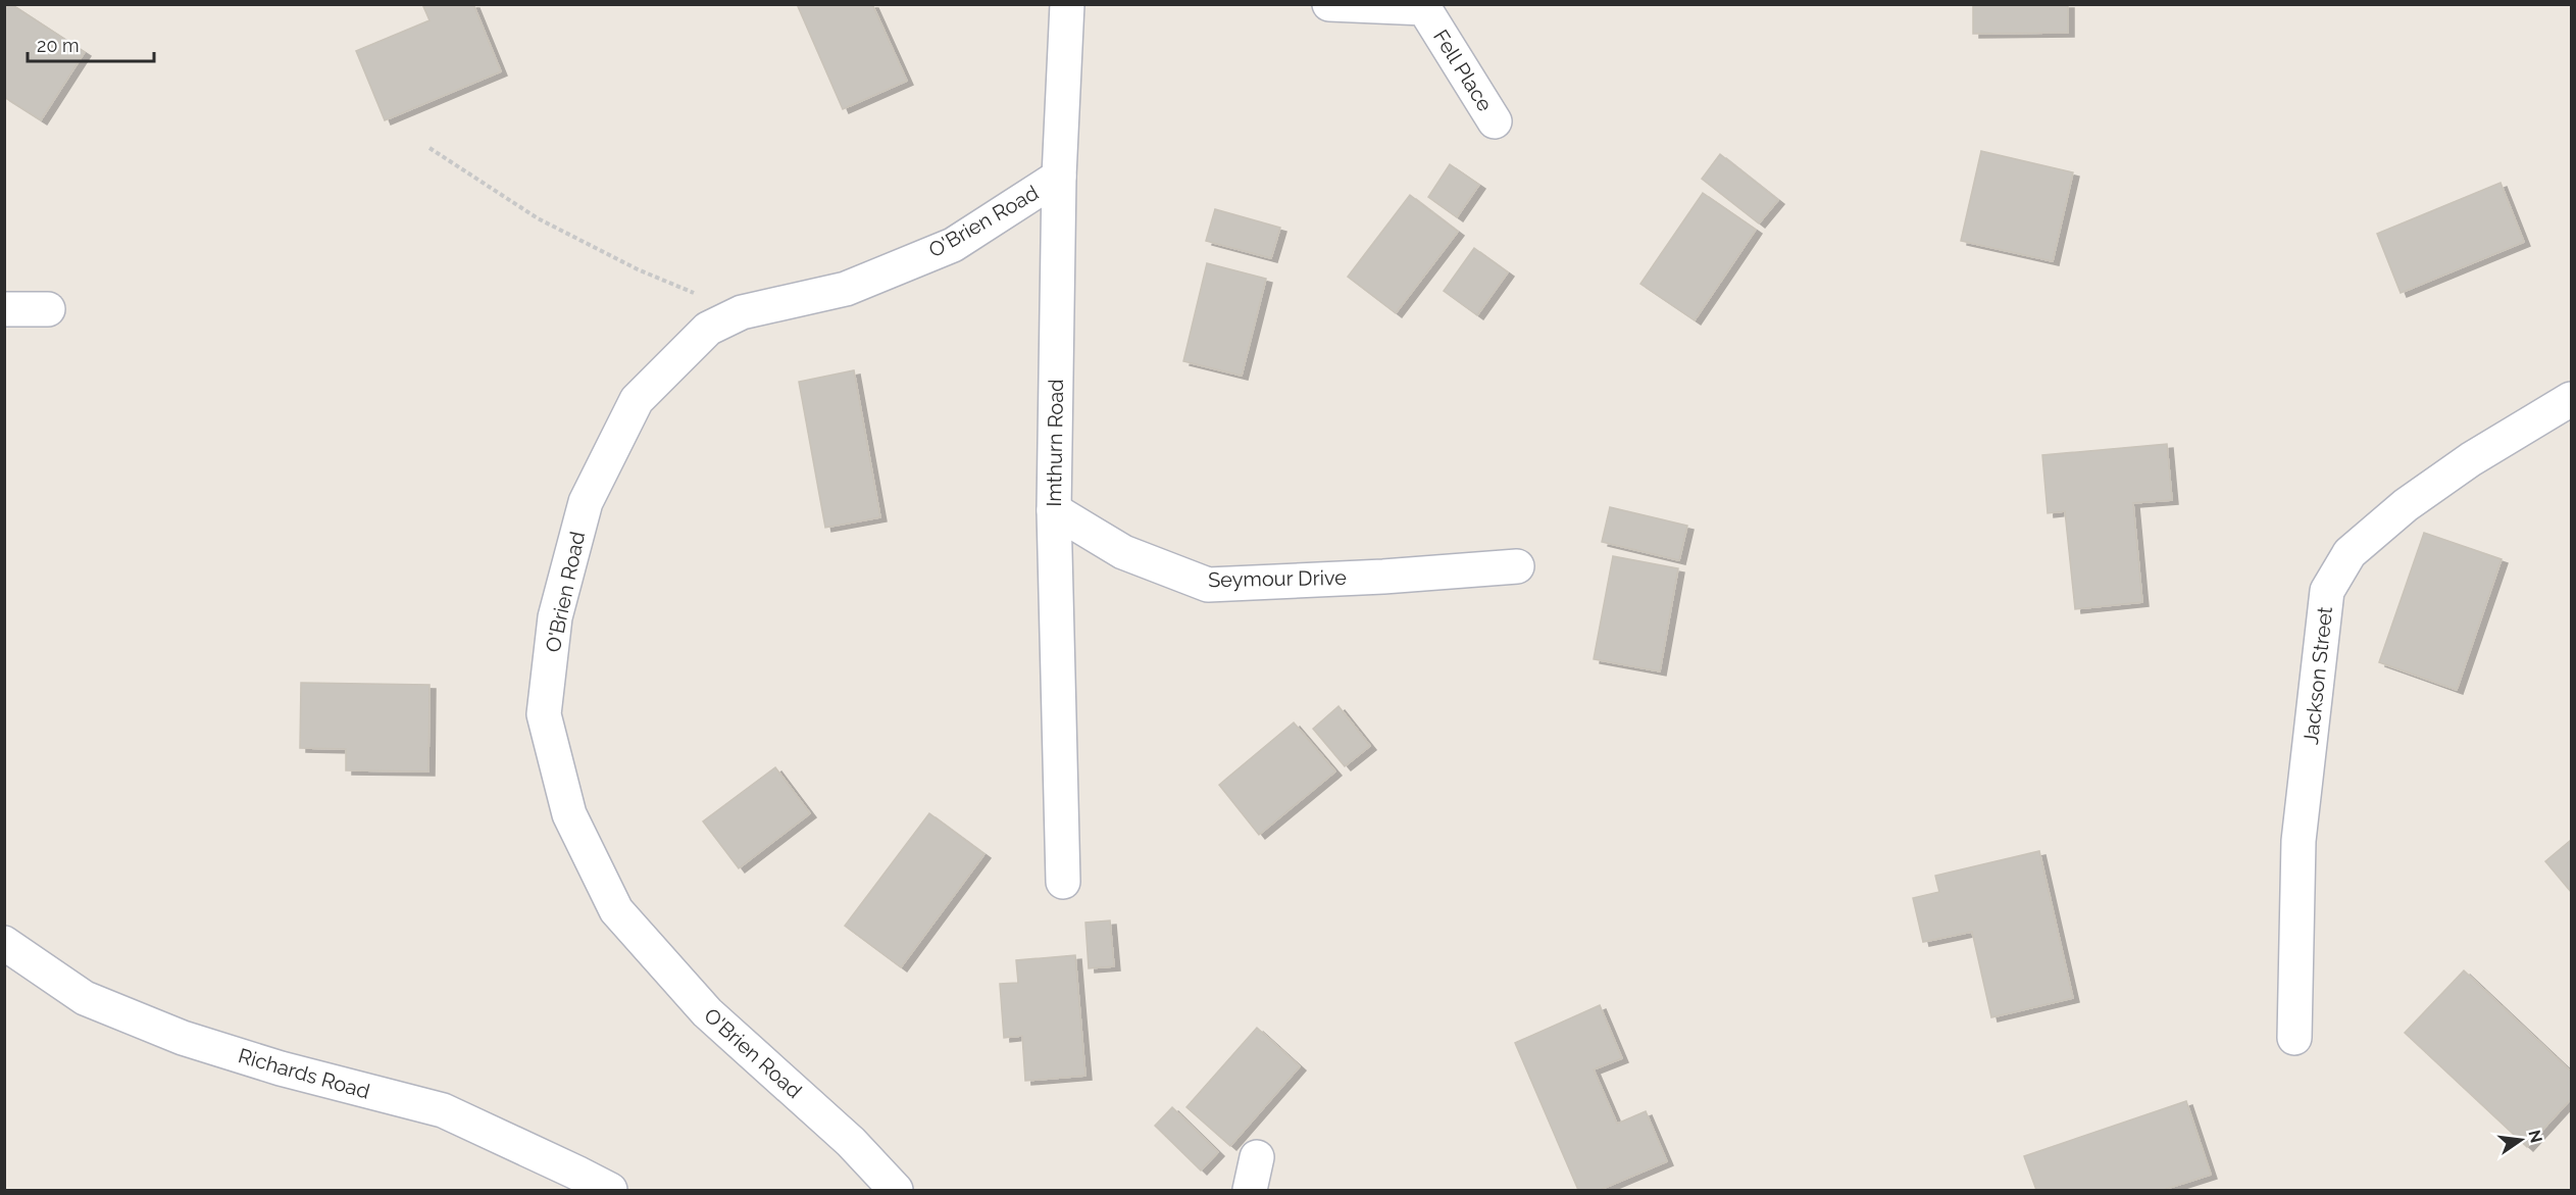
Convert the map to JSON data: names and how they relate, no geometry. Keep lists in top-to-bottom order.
{
  "streets": {
    "street": [
      "Fell Place",
      "O'Brien Road",
      "Imthurn Road",
      "Seymour Drive",
      "Jackson Street",
      "Richards Road"
    ]
  },
  "crossings": [
    ["O'Brien Road", "Imthurn Road"],
    ["Imthurn Road", "Seymour Drive"]
  ],
  "scale_bar": "20 m",
  "north": "right"
}
